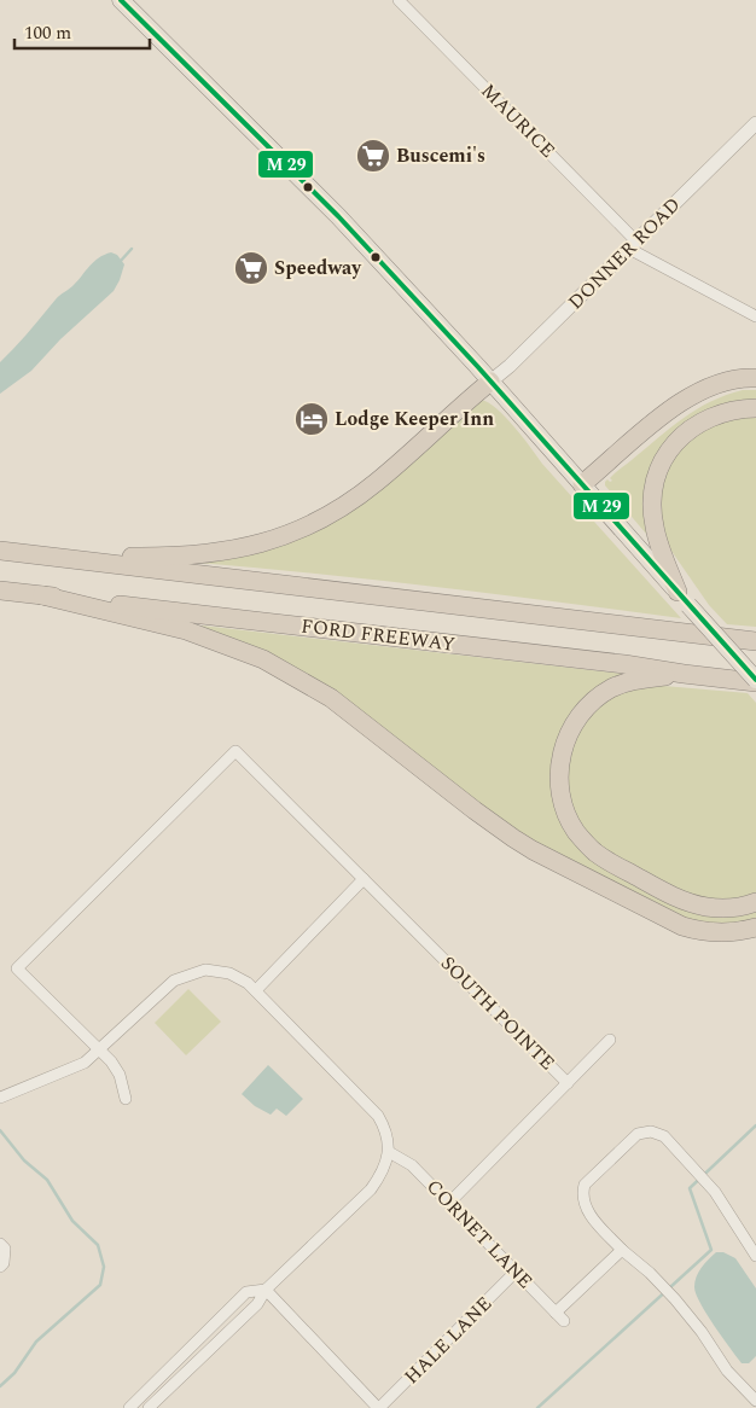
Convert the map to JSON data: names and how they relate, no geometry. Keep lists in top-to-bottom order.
{
  "streets": {
    "highway": ["FORD FREEWAY"],
    "street": [
      "MAURICE",
      "DONNER ROAD",
      "SOUTH POINTE",
      "CORNET LANE",
      "HALE LANE"
    ]
  },
  "crossings": [
    ["MAURICE", "DONNER ROAD"],
    ["CORNET LANE", "HALE LANE"]
  ],
  "places": {
    "supermarket": ["Buscemi's", "Speedway"],
    "hotel": ["Lodge Keeper Inn"]
  },
  "scale_bar": "100 m"
}
